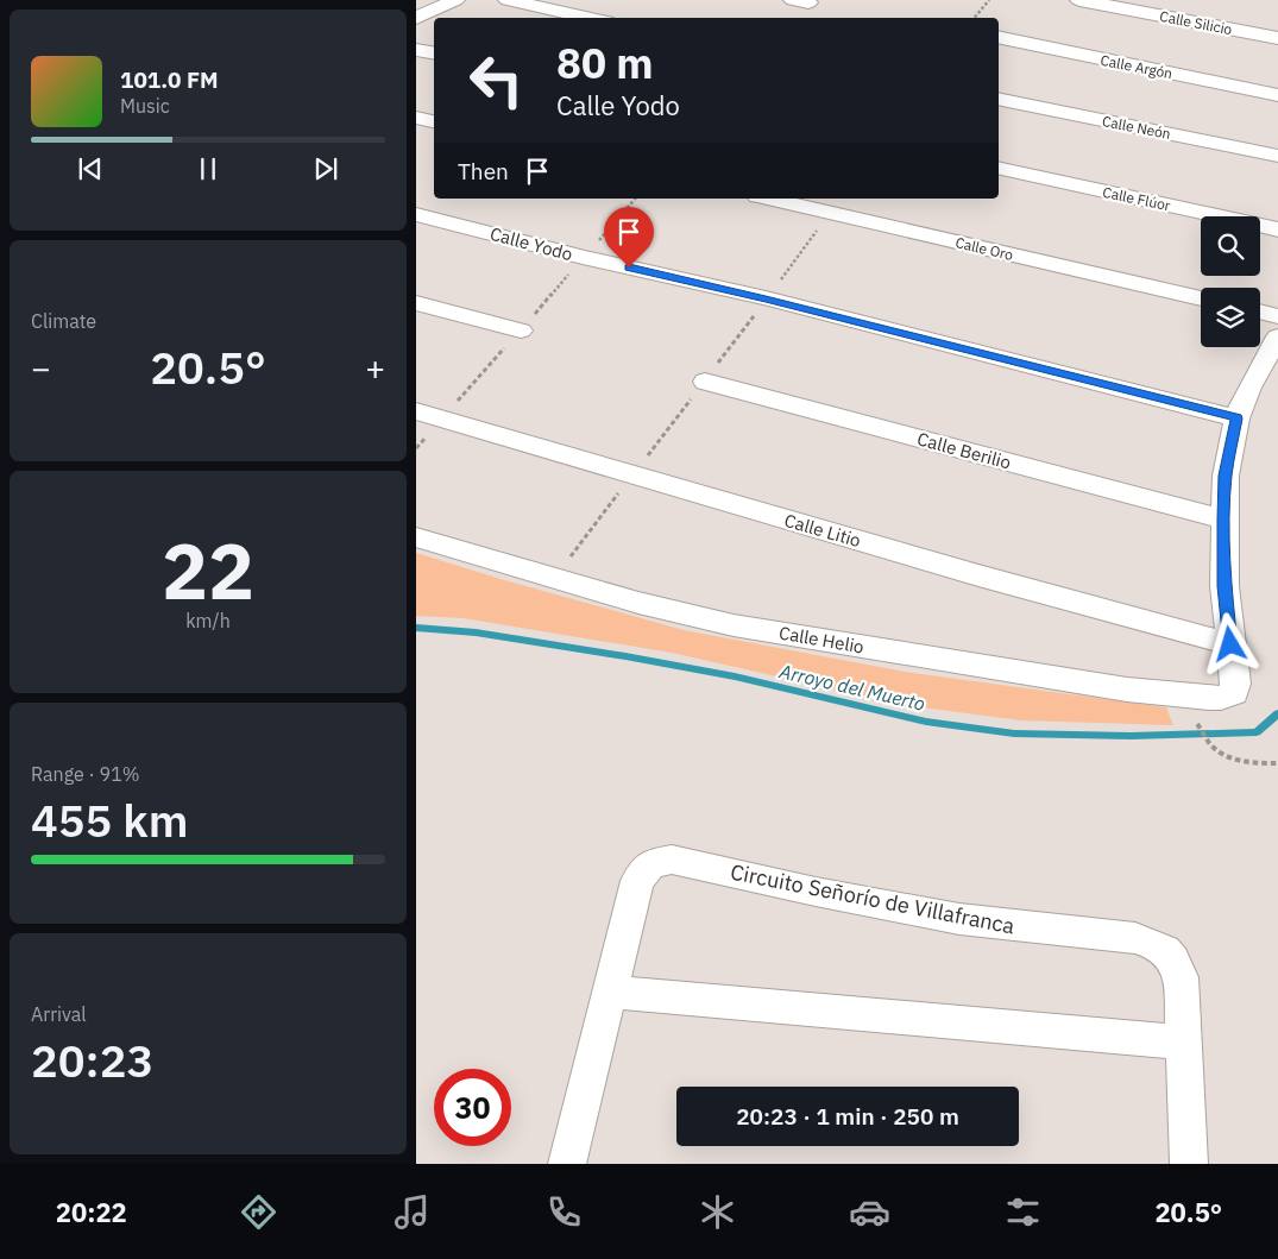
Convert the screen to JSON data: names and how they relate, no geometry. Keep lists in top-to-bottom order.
{
  "streets": {
    "street": [
      "Calle Silicio",
      "Calle Argón",
      "Calle Neón",
      "Calle Flúor",
      "Calle Yodo",
      "Calle Oro",
      "Calle Berilio",
      "Calle Litio",
      "Calle Helio",
      "Circuito Señorío de Villafranca"
    ]
  },
  "crossings": [
    ["Calle Litio", "Calle Helio"]
  ],
  "water": ["Arroyo del Muerto"],
  "page": {
    "turn": ["80 m", "Calle Yodo"],
    "song": ["101.0 FM", "Music"],
    "then": "Then",
    "tile": [
      "Climate",
      ["22", "km/h"],
      ["Range · 91%", "455 km"],
      ["Arrival", "20:23"]
    ],
    "heat": ["−", "20.5°", "+"],
    "limit": "30",
    "trip": "20:23 · 1 min · 250 m",
    "tabs": ["20:22", "20.5°"]
  }
}
